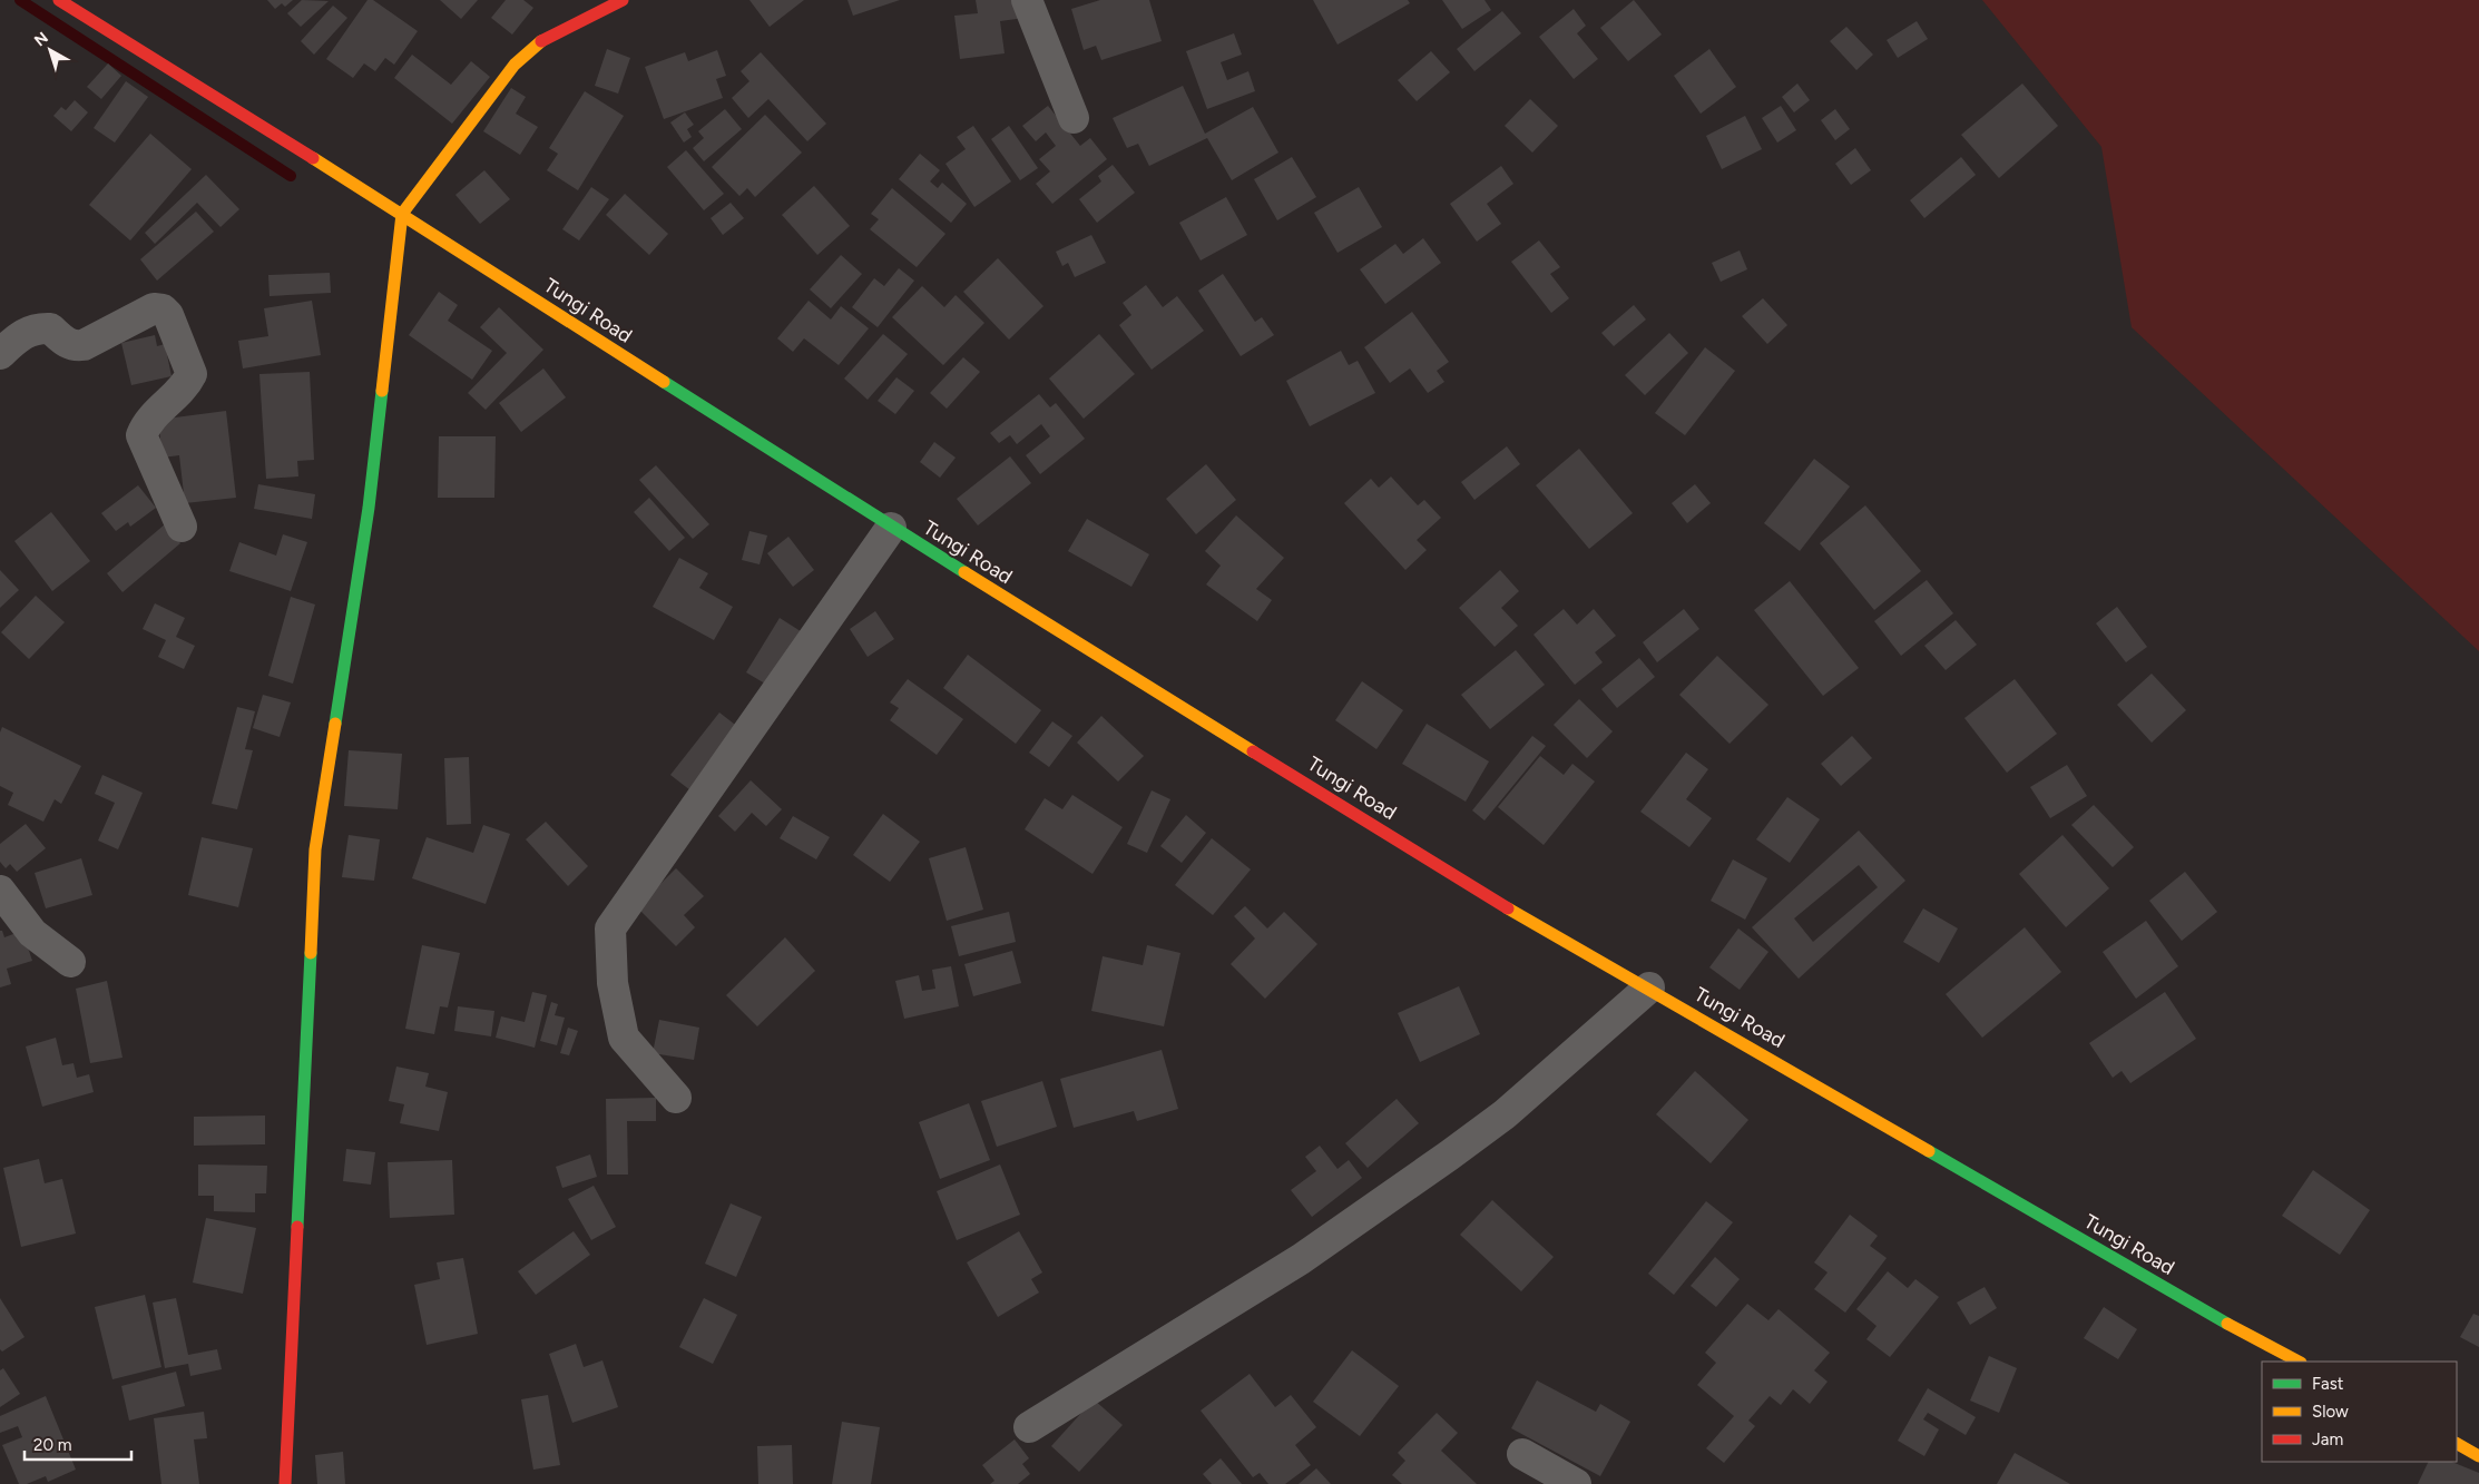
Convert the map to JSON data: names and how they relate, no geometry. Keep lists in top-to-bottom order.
{
  "streets": {
    "main road": ["Tungi Road"]
  },
  "legend": ["Fast", "Slow", "Jam"],
  "scale_bar": "20 m",
  "north": "top left"
}
